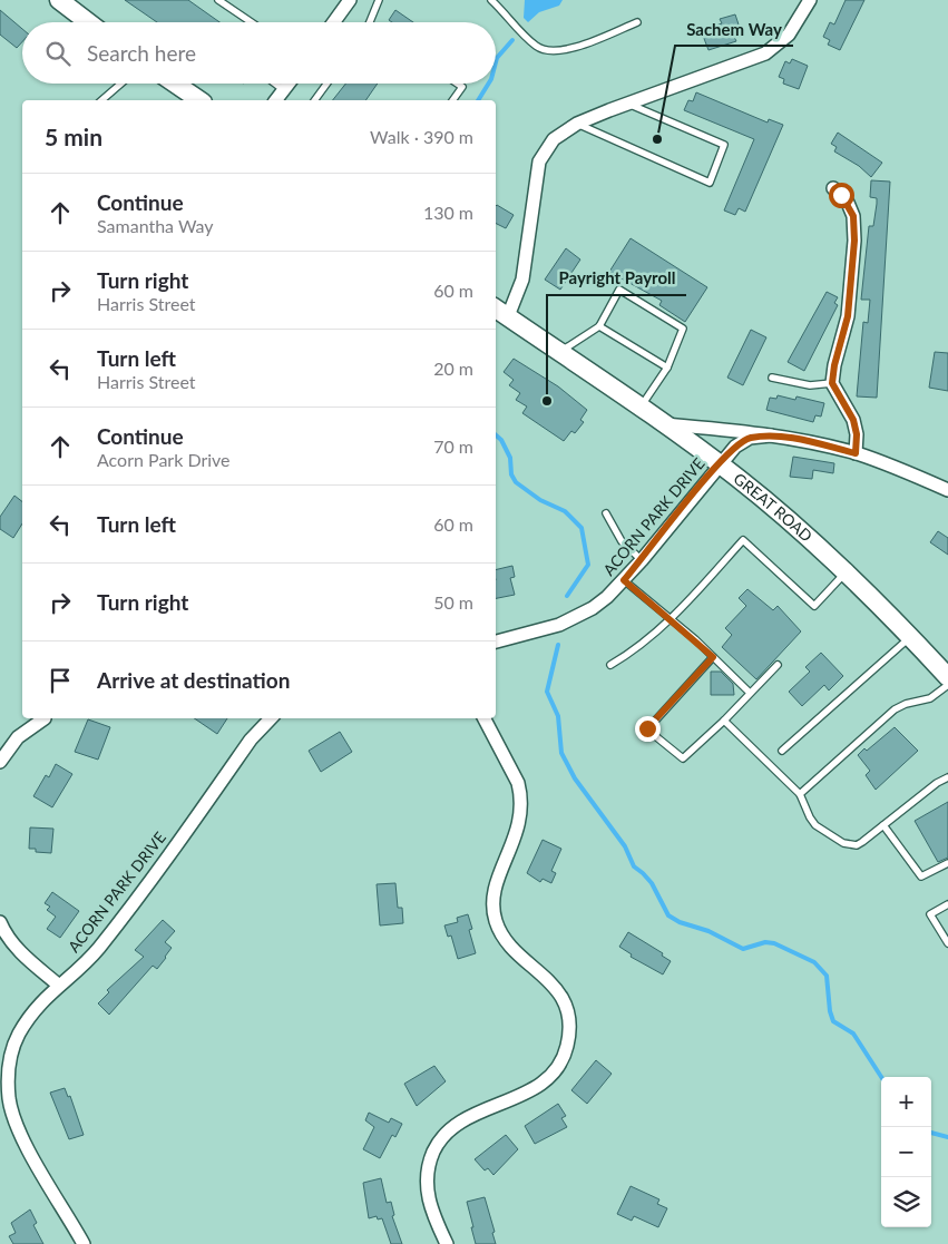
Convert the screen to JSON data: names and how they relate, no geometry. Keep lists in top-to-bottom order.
{
  "streets": {
    "main road": ["GREAT ROAD"],
    "street": ["ACORN PARK DRIVE"]
  },
  "crossings": [
    ["GREAT ROAD", "ACORN PARK DRIVE"]
  ],
  "places": ["Sachem Way", "Payright Payroll"],
  "page": {
    "search": "Search here",
    "heading": ["5 min", "Walk · 390 m"],
    "list": [
      ["Continue", "Samantha Way", "130 m"],
      ["Turn right", "Harris Street", "60 m"],
      ["Turn left", "Harris Street", "20 m"],
      ["Continue", "Acorn Park Drive", "70 m"],
      ["Turn left", "60 m"],
      ["Turn right", "50 m"],
      "Arrive at destination"
    ],
    "map_buttons": ["+", "−"]
  }
}
